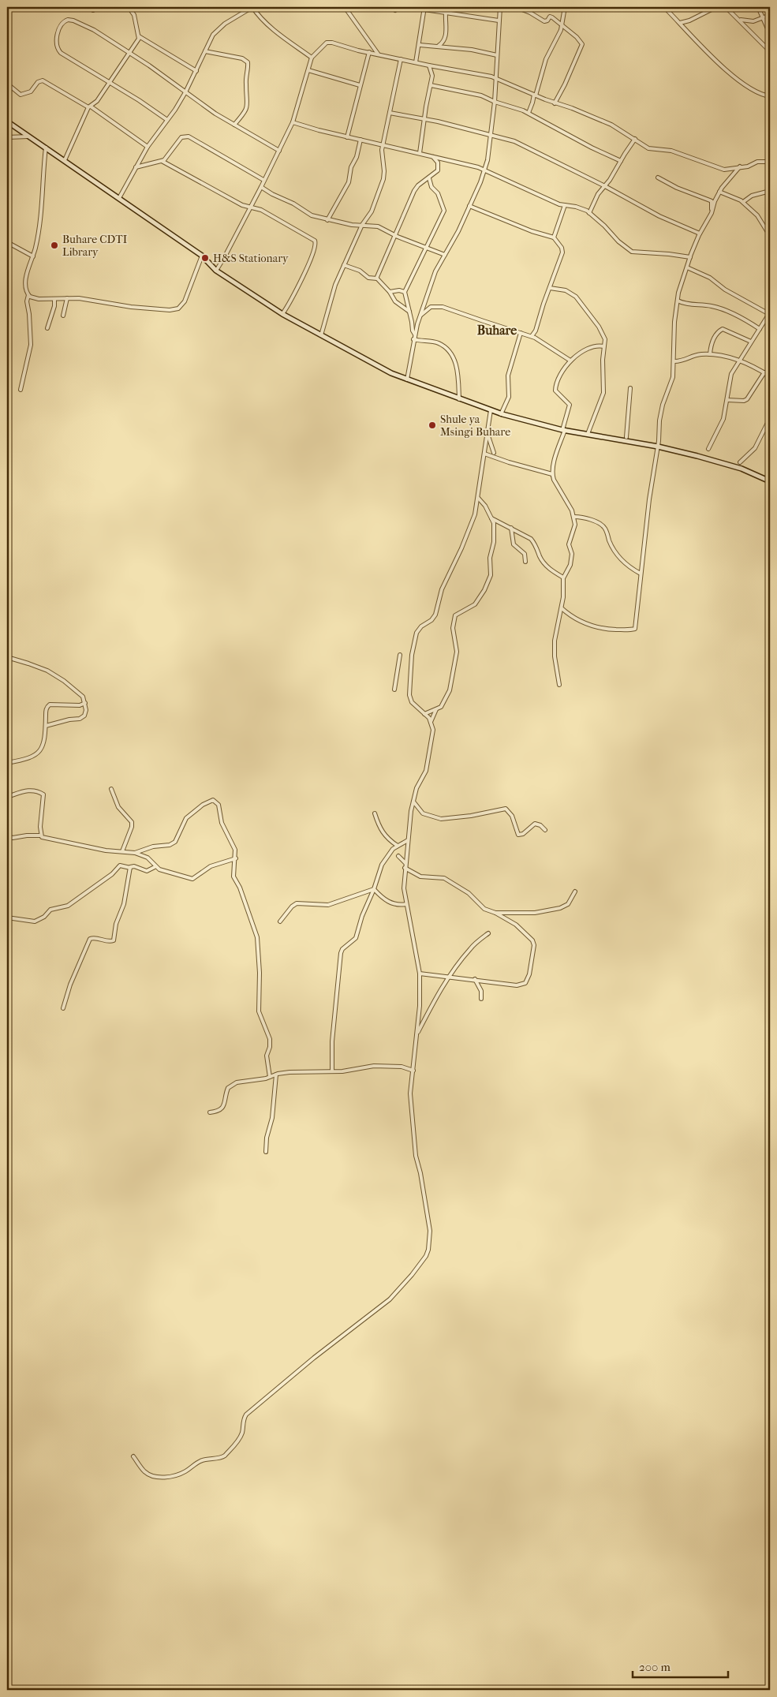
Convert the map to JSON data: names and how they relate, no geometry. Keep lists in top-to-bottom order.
{
  "districts": ["Buhare"],
  "places": ["Buhare CDTI Library", "H&S Stationary", "Shule ya Msingi Buhare"],
  "scale_bar": "200 m"
}
